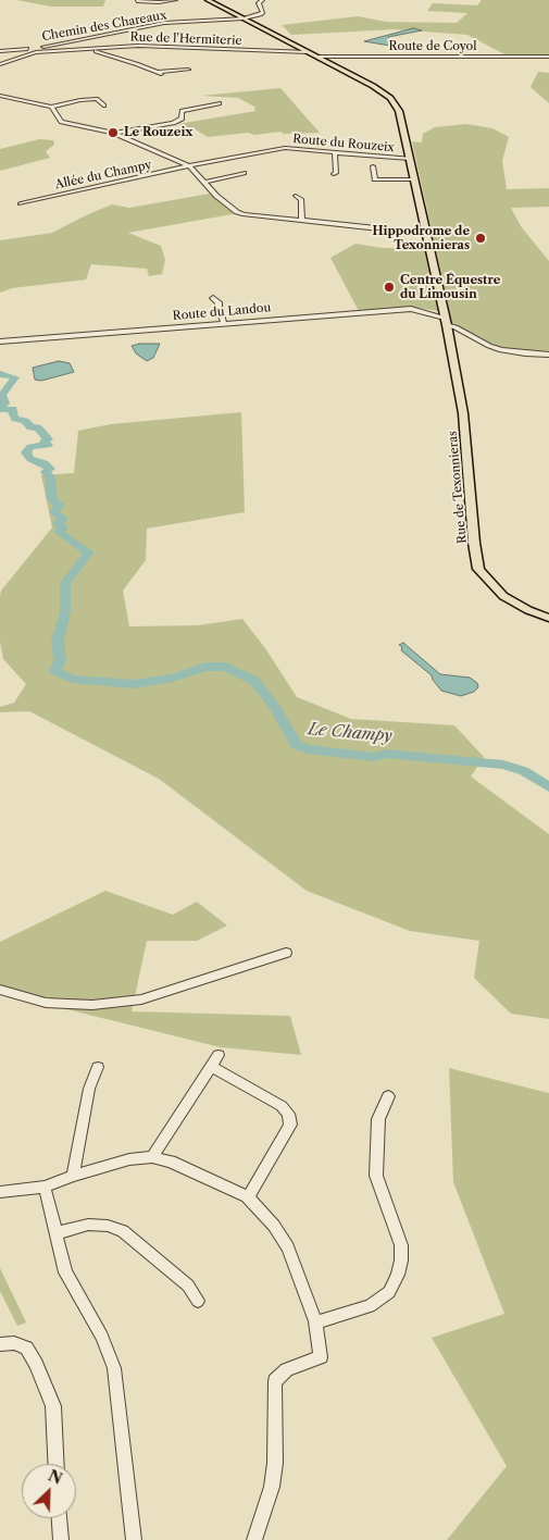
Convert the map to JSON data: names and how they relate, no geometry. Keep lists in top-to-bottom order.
{
  "streets": {
    "main road": ["Rue de Texonnieras"],
    "street": [
      "Chemin des Chareaux",
      "Rue de l'Hermiterie",
      "Route de Coyol",
      "Route du Rouzeix",
      "Allée du Champy",
      "Route du Landou"
    ]
  },
  "crossings": [
    ["Chemin des Chareaux", "Rue de Texonnieras"],
    ["Rue de l'Hermiterie", "Rue de Texonnieras"],
    ["Route de Coyol", "Rue de Texonnieras"],
    ["Route du Rouzeix", "Allée du Champy"],
    ["Route du Rouzeix", "Rue de Texonnieras"],
    ["Route du Landou", "Rue de Texonnieras"]
  ],
  "water": ["Le Champy"],
  "places": ["Le Rouzeix", "Hippodrome de Texonnieras", "Centre Équestre du Limousin"],
  "north": "top right"
}
